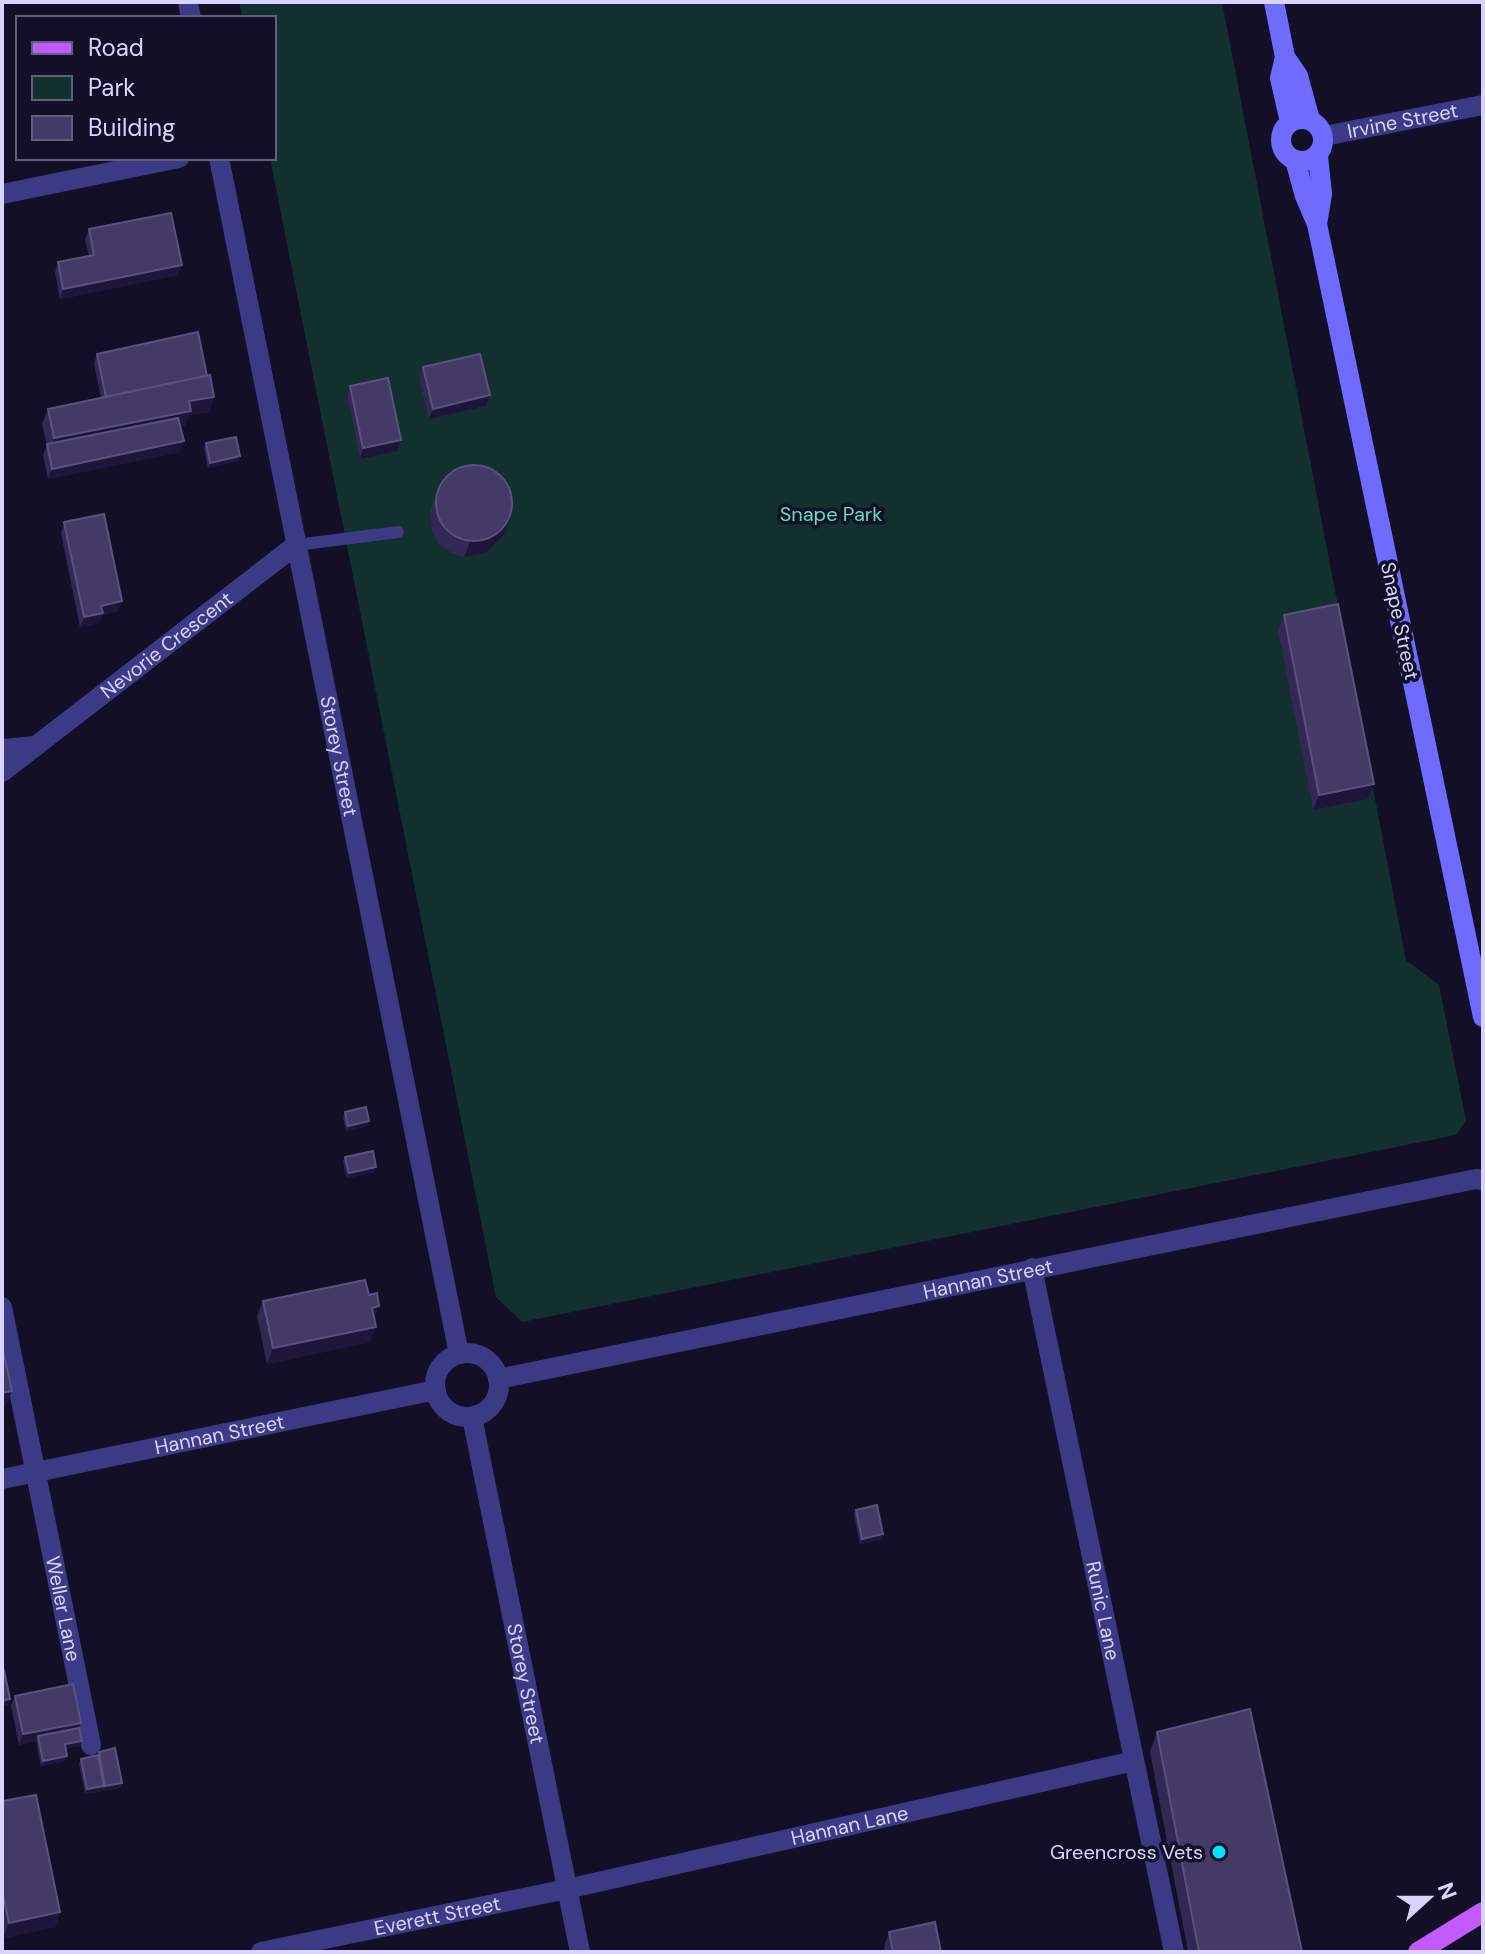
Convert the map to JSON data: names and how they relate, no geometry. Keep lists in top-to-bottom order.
{
  "streets": {
    "street": [
      "Irvine Street",
      "Snape Street",
      "Nevorie Crescent",
      "Storey Street",
      "Hannan Street",
      "Weller Lane",
      "Runic Lane",
      "Hannan Lane",
      "Everett Street"
    ]
  },
  "crossings": [
    ["Irvine Street", "Snape Street"],
    ["Nevorie Crescent", "Storey Street"],
    ["Storey Street", "Hannan Street"],
    ["Storey Street", "Hannan Lane"],
    ["Storey Street", "Everett Street"],
    ["Hannan Street", "Weller Lane"],
    ["Hannan Street", "Runic Lane"],
    ["Runic Lane", "Hannan Lane"],
    ["Hannan Lane", "Everett Street"]
  ],
  "parks": ["Snape Park"],
  "places": ["Greencross Vets"],
  "legend": ["Road", "Park", "Building"],
  "north": "right"
}
